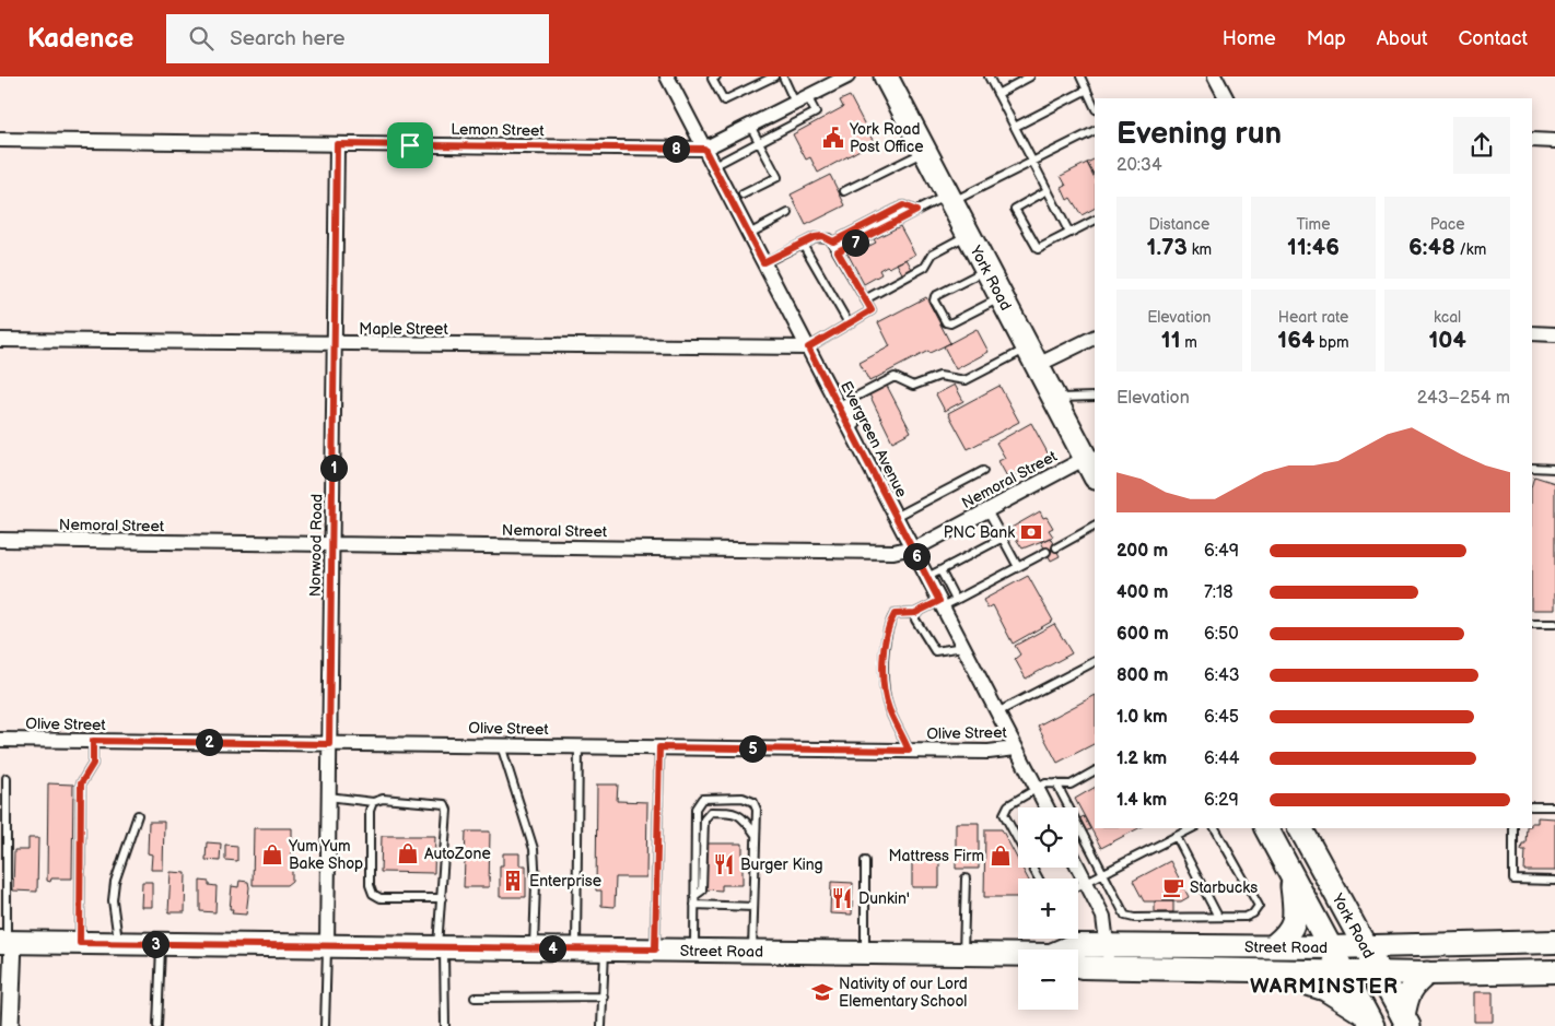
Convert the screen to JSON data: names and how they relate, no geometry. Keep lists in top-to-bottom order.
{
  "streets": {
    "highway": ["York Road"],
    "main road": ["Street Road"],
    "street": [
      "Lemon Street",
      "Maple Street",
      "Evergreen Avenue",
      "Nemoral Street",
      "Norwood Road",
      "Olive Street"
    ]
  },
  "crossings": [
    ["Lemon Street", "Evergreen Avenue"],
    ["Lemon Street", "Norwood Road"],
    ["York Road", "Nemoral Street"],
    ["York Road", "Street Road"],
    ["Maple Street", "Evergreen Avenue"],
    ["Maple Street", "Norwood Road"],
    ["Evergreen Avenue", "Nemoral Street"],
    ["Evergreen Avenue", "Olive Street"],
    ["Nemoral Street", "Norwood Road"],
    ["Norwood Road", "Olive Street"],
    ["Norwood Road", "Street Road"]
  ],
  "districts": ["WARMINSTER"],
  "places": {
    "public building": ["York Road Post Office"],
    "bank": ["PNC Bank"],
    "shop": ["AutoZone", "Yum Yum Bake Shop", "Mattress Firm"],
    "restaurant": ["Burger King", "Dunkin'"],
    "building": ["Enterprise"],
    "cafe": ["Starbucks"],
    "school or university": ["Nativity of our Lord Elementary School"]
  },
  "page": {
    "header": "Kadence",
    "search": "Search here",
    "nav": [
      "Home",
      "Map",
      "About",
      "Contact"
    ],
    "heading": ["Evening run", "20:34"],
    "pins": [
      "8",
      "7",
      "1",
      "6",
      "2",
      "5",
      "3",
      "4"
    ],
    "stats": [
      ["Distance", "1.73 km"],
      ["Time", "11:46"],
      ["Pace", "6:48 /km"],
      ["Elevation", "11 m"],
      ["Heart rate", "164 bpm"],
      ["kcal", "104"]
    ],
    "chart": ["Elevation", "243–254 m"],
    "list": [
      {
        "name": "200 m",
        "note": "6:49"
      },
      {
        "name": "400 m",
        "note": "7:18"
      },
      {
        "name": "600 m",
        "note": "6:50"
      },
      {
        "name": "800 m",
        "note": "6:43"
      },
      {
        "name": "1.0 km",
        "note": "6:45"
      },
      {
        "name": "1.2 km",
        "note": "6:44"
      },
      {
        "name": "1.4 km",
        "note": "6:29"
      }
    ],
    "map_buttons": ["+", "−"]
  }
}
